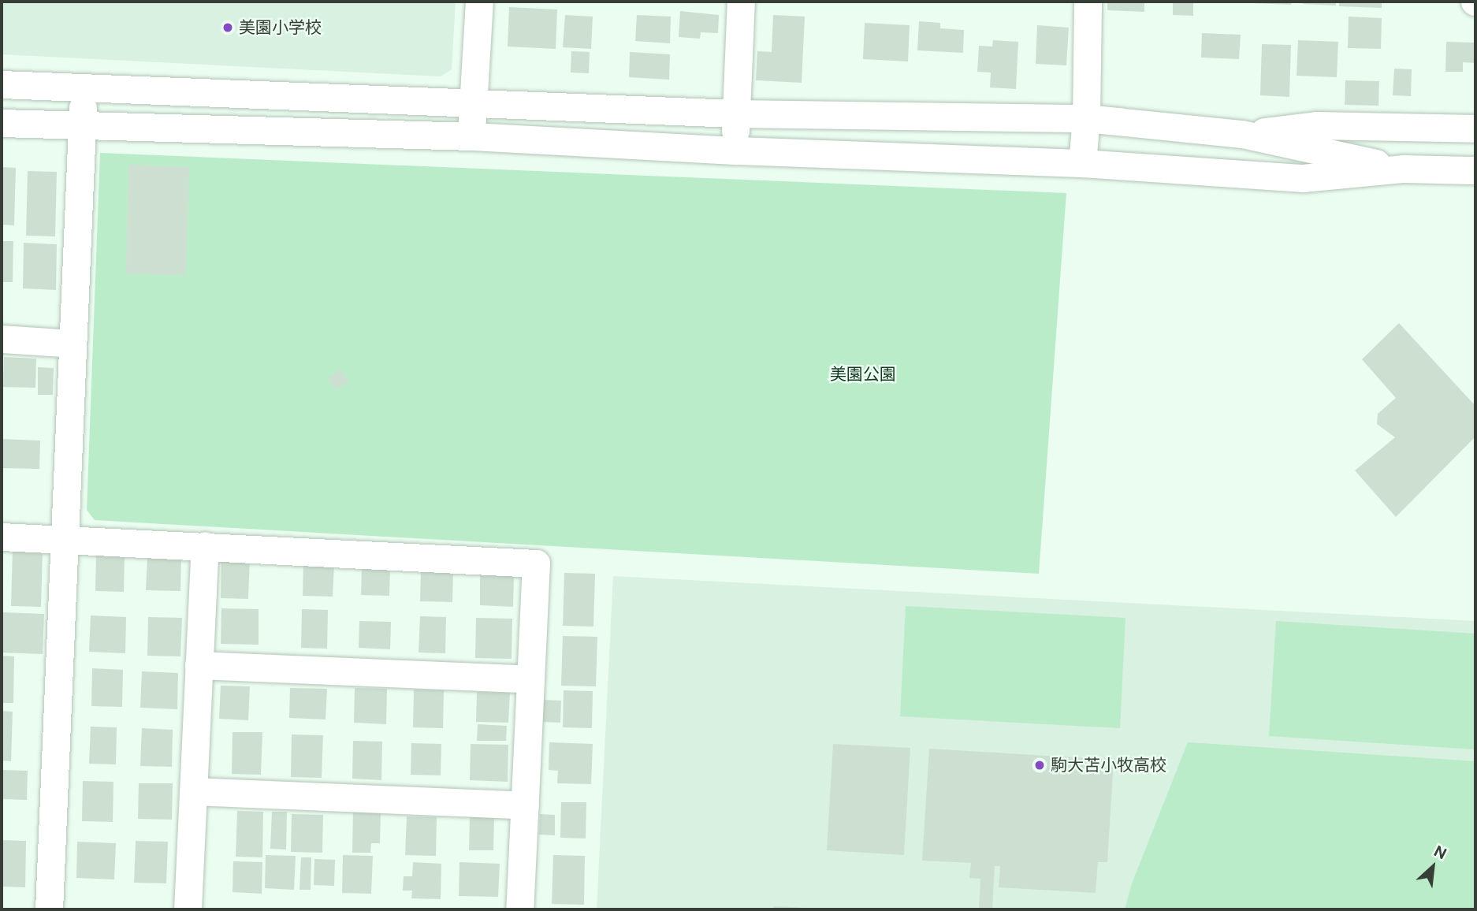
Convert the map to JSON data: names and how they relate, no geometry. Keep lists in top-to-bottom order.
{
  "parks": ["美園公園"],
  "places": ["美園小学校", "駒大苫小牧高校"],
  "north": "top right"
}
